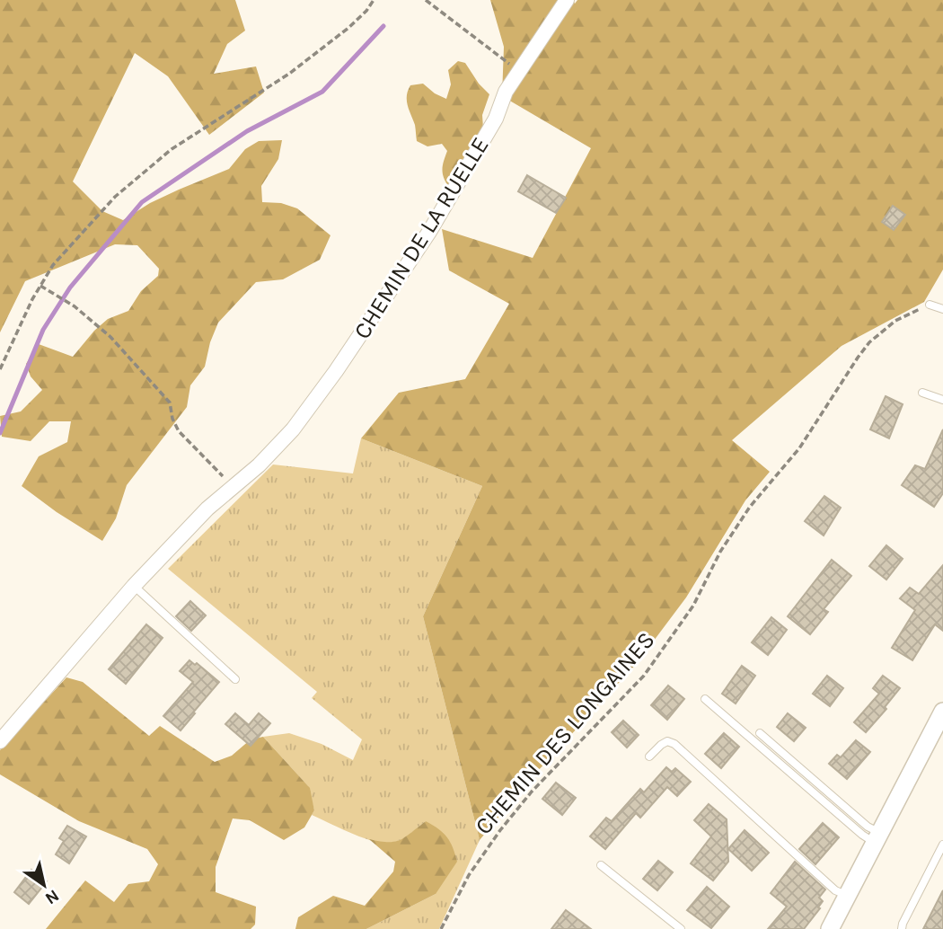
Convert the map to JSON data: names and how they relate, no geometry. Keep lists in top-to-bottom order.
{
  "streets": {
    "street": ["CHEMIN DE LA RUELLE"],
    "path": ["CHEMIN DES LONGAINES"]
  },
  "north": "bottom right"
}
